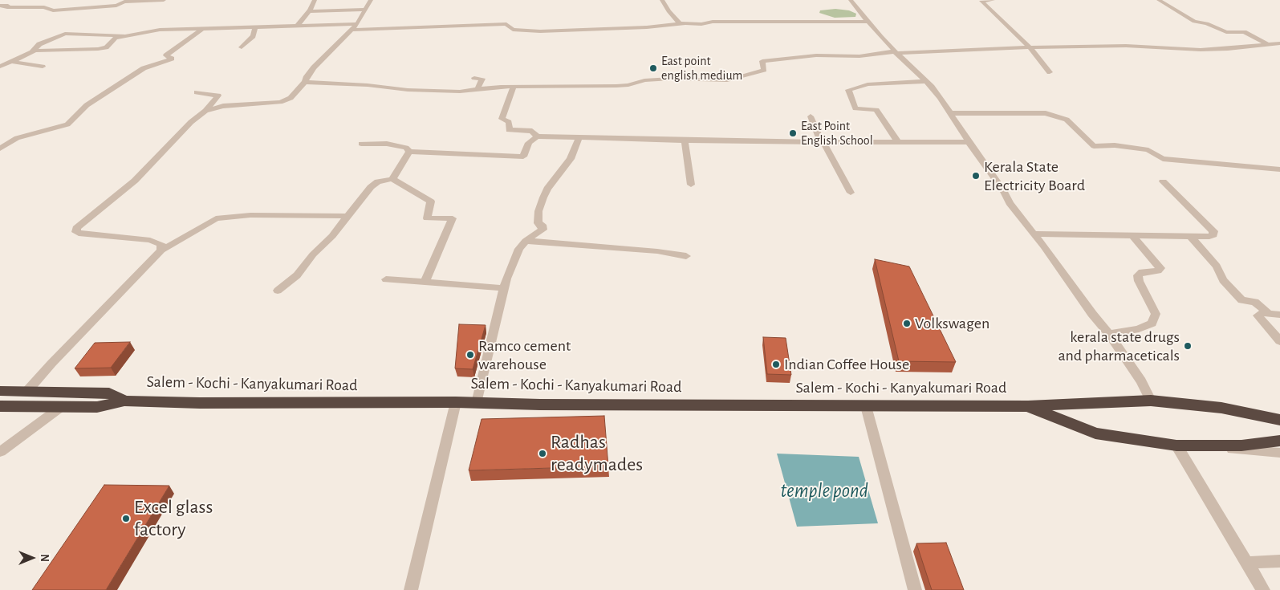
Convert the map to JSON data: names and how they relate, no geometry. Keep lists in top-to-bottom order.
{
  "streets": {
    "highway": ["Salem - Kochi - Kanyakumari Road"]
  },
  "water": ["temple pond"],
  "places": [
    "East point english medium",
    "East Point English School",
    "Kerala State Electricity Board",
    "Volkswagen",
    "kerala state drugs and pharmaceticals",
    "Ramco cement warehouse",
    "Indian Coffee House",
    "Radhas readymades",
    "Excel glass factory"
  ],
  "north": "right"
}
